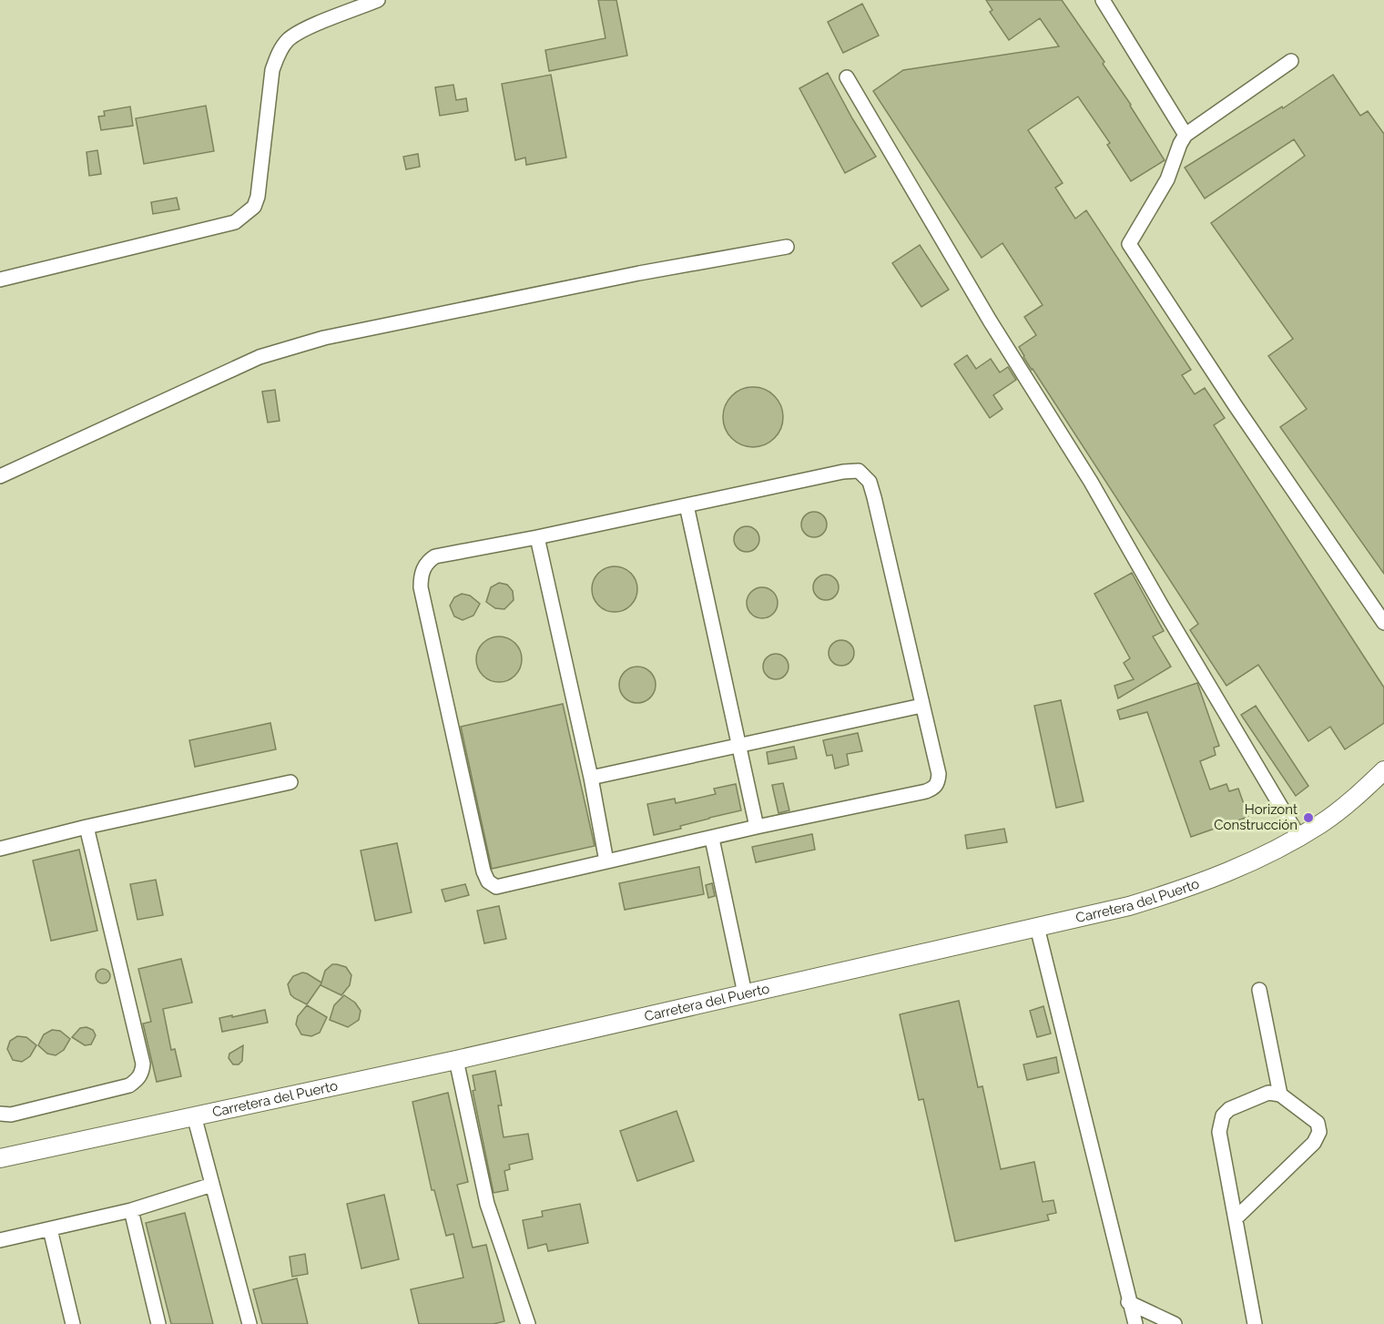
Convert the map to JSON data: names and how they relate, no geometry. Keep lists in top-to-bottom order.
{
  "streets": {
    "main road": ["Carretera del Puerto"]
  },
  "places": ["Horizont Construcción"]
}
